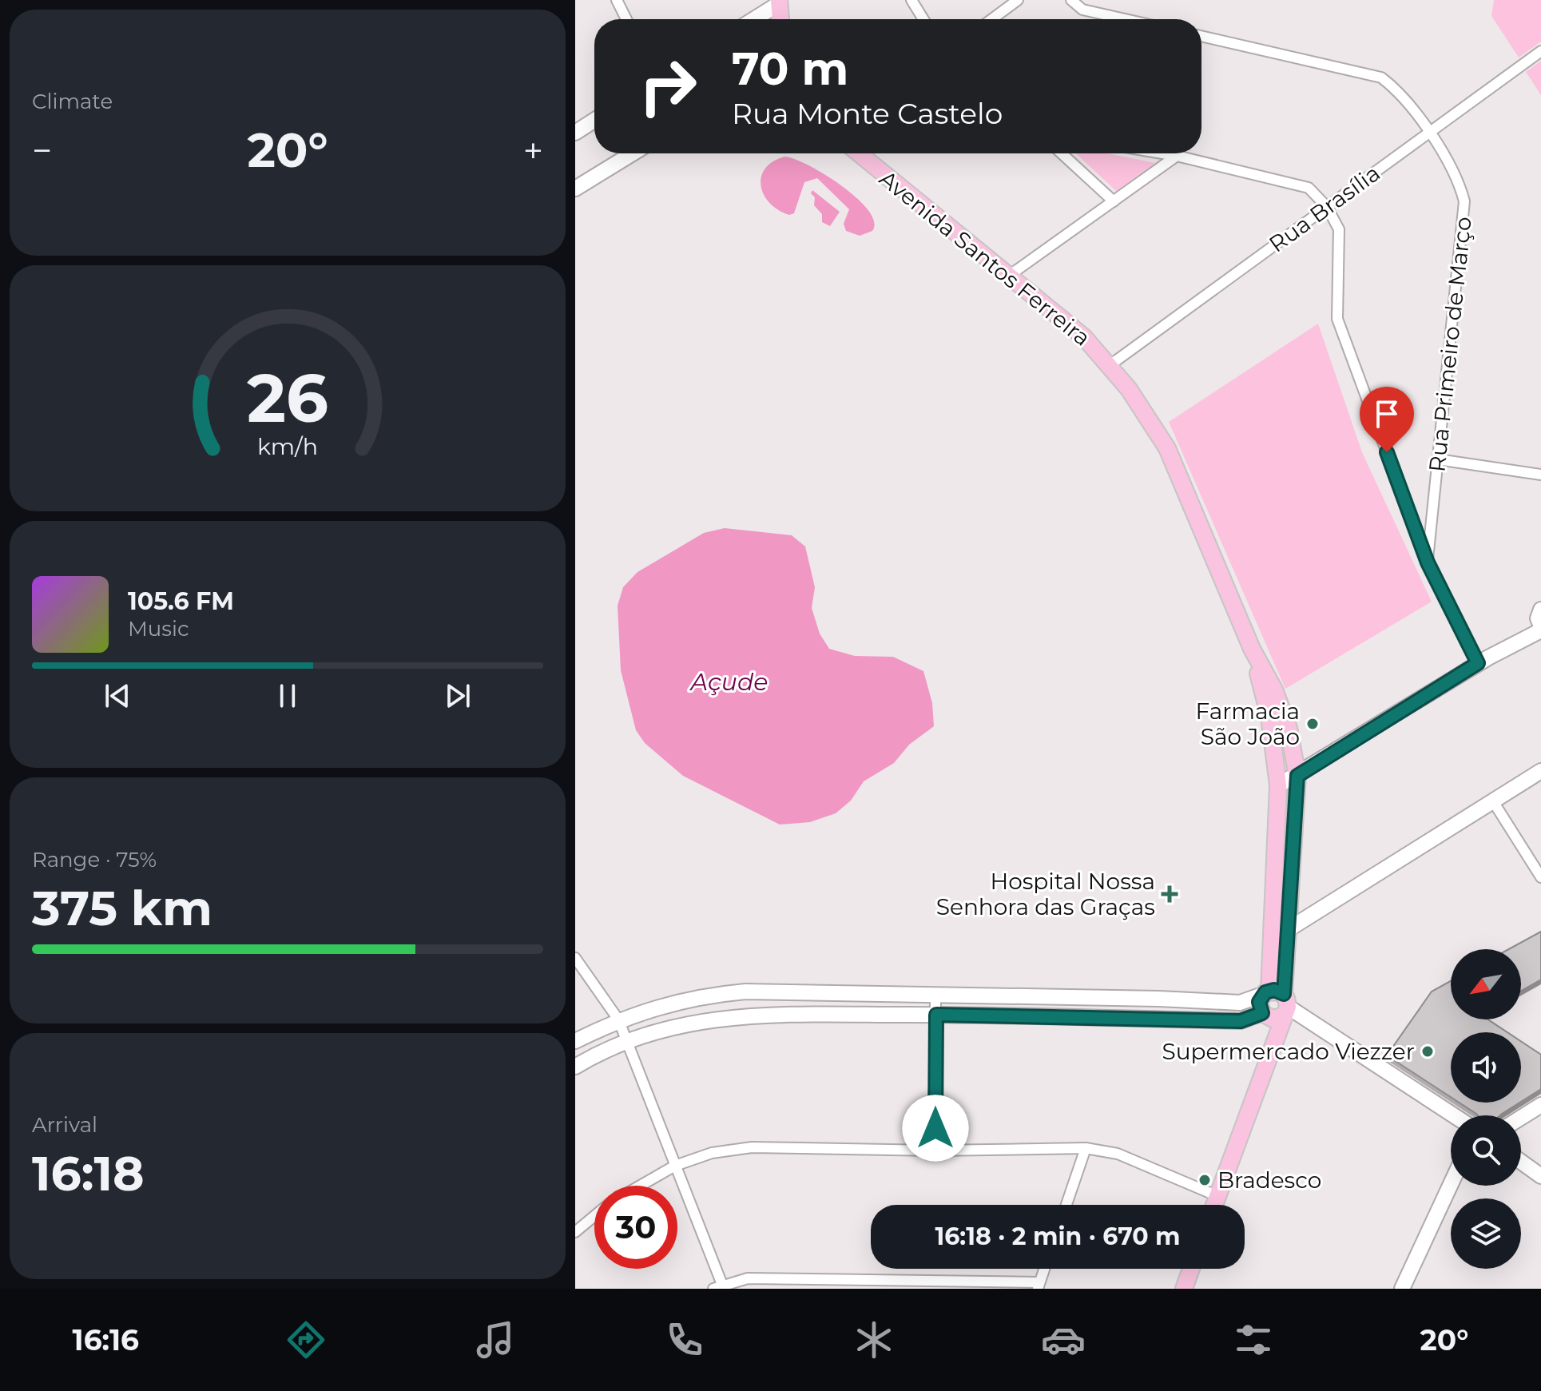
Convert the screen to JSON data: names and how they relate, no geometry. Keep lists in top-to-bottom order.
{
  "streets": {
    "main road": ["Avenida Santos Ferreira"],
    "street": ["Rua Brasília", "Rua Primeiro de Março"]
  },
  "crossings": [
    ["Rua Brasília", "Avenida Santos Ferreira"],
    ["Rua Brasília", "Rua Primeiro de Março"]
  ],
  "water": ["Açude"],
  "places": {
    "other": ["Farmacia São João", "Supermercado Viezzer", "Bradesco"],
    "health": ["Hospital Nossa Senhora das Graças"]
  },
  "north": "bottom left",
  "page": {
    "tile": [
      "Climate",
      ["Range · 75%", "375 km"],
      ["Arrival", "16:18"]
    ],
    "turn": ["70 m", "Rua Monte Castelo"],
    "heat": ["−", "20°", "+"],
    "song": ["105.6 FM", "Music"],
    "limit": "30",
    "trip": "16:18 · 2 min · 670 m",
    "tabs": ["16:16", "20°"],
    "gauge": ["26", "km/h"]
  }
}
